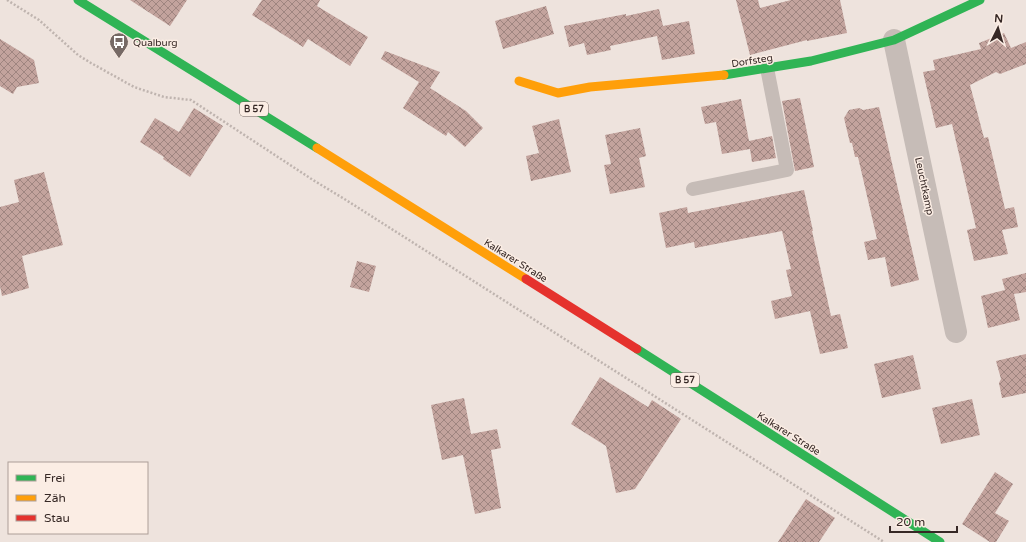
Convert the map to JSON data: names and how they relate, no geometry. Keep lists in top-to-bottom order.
{
  "streets": {
    "main road": ["Dorfsteg", "B 57", "Kalkarer Straße"],
    "street": ["Leuchtkamp"]
  },
  "crossings": [
    ["Dorfsteg", "Leuchtkamp"]
  ],
  "places": {
    "bus stop": ["Qualburg"]
  },
  "legend": ["Frei", "Zäh", "Stau"],
  "scale_bar": "20 m",
  "north": "top"
}
